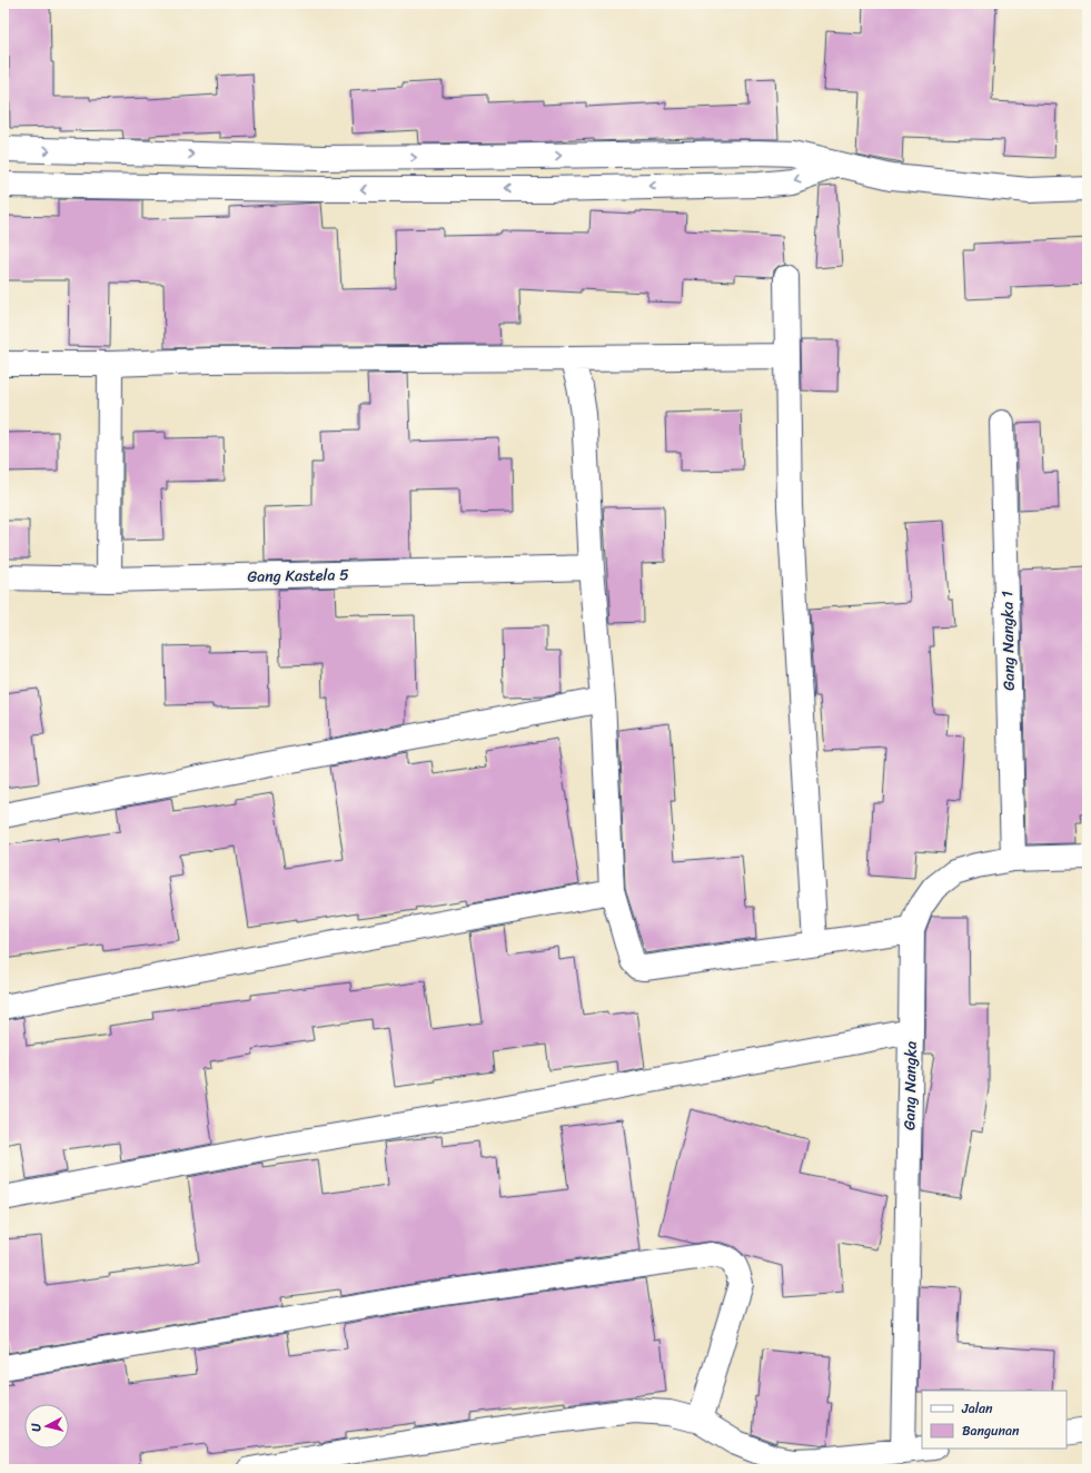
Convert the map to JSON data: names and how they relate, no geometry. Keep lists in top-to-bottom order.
{
  "streets": {
    "street": ["Gang Kastela 5", "Gang Nangka 1", "Gang Nangka"]
  },
  "crossings": [
    ["Gang Nangka 1", "Gang Nangka"]
  ],
  "legend": ["Jalan", "Bangunan"],
  "north": "left"
}
